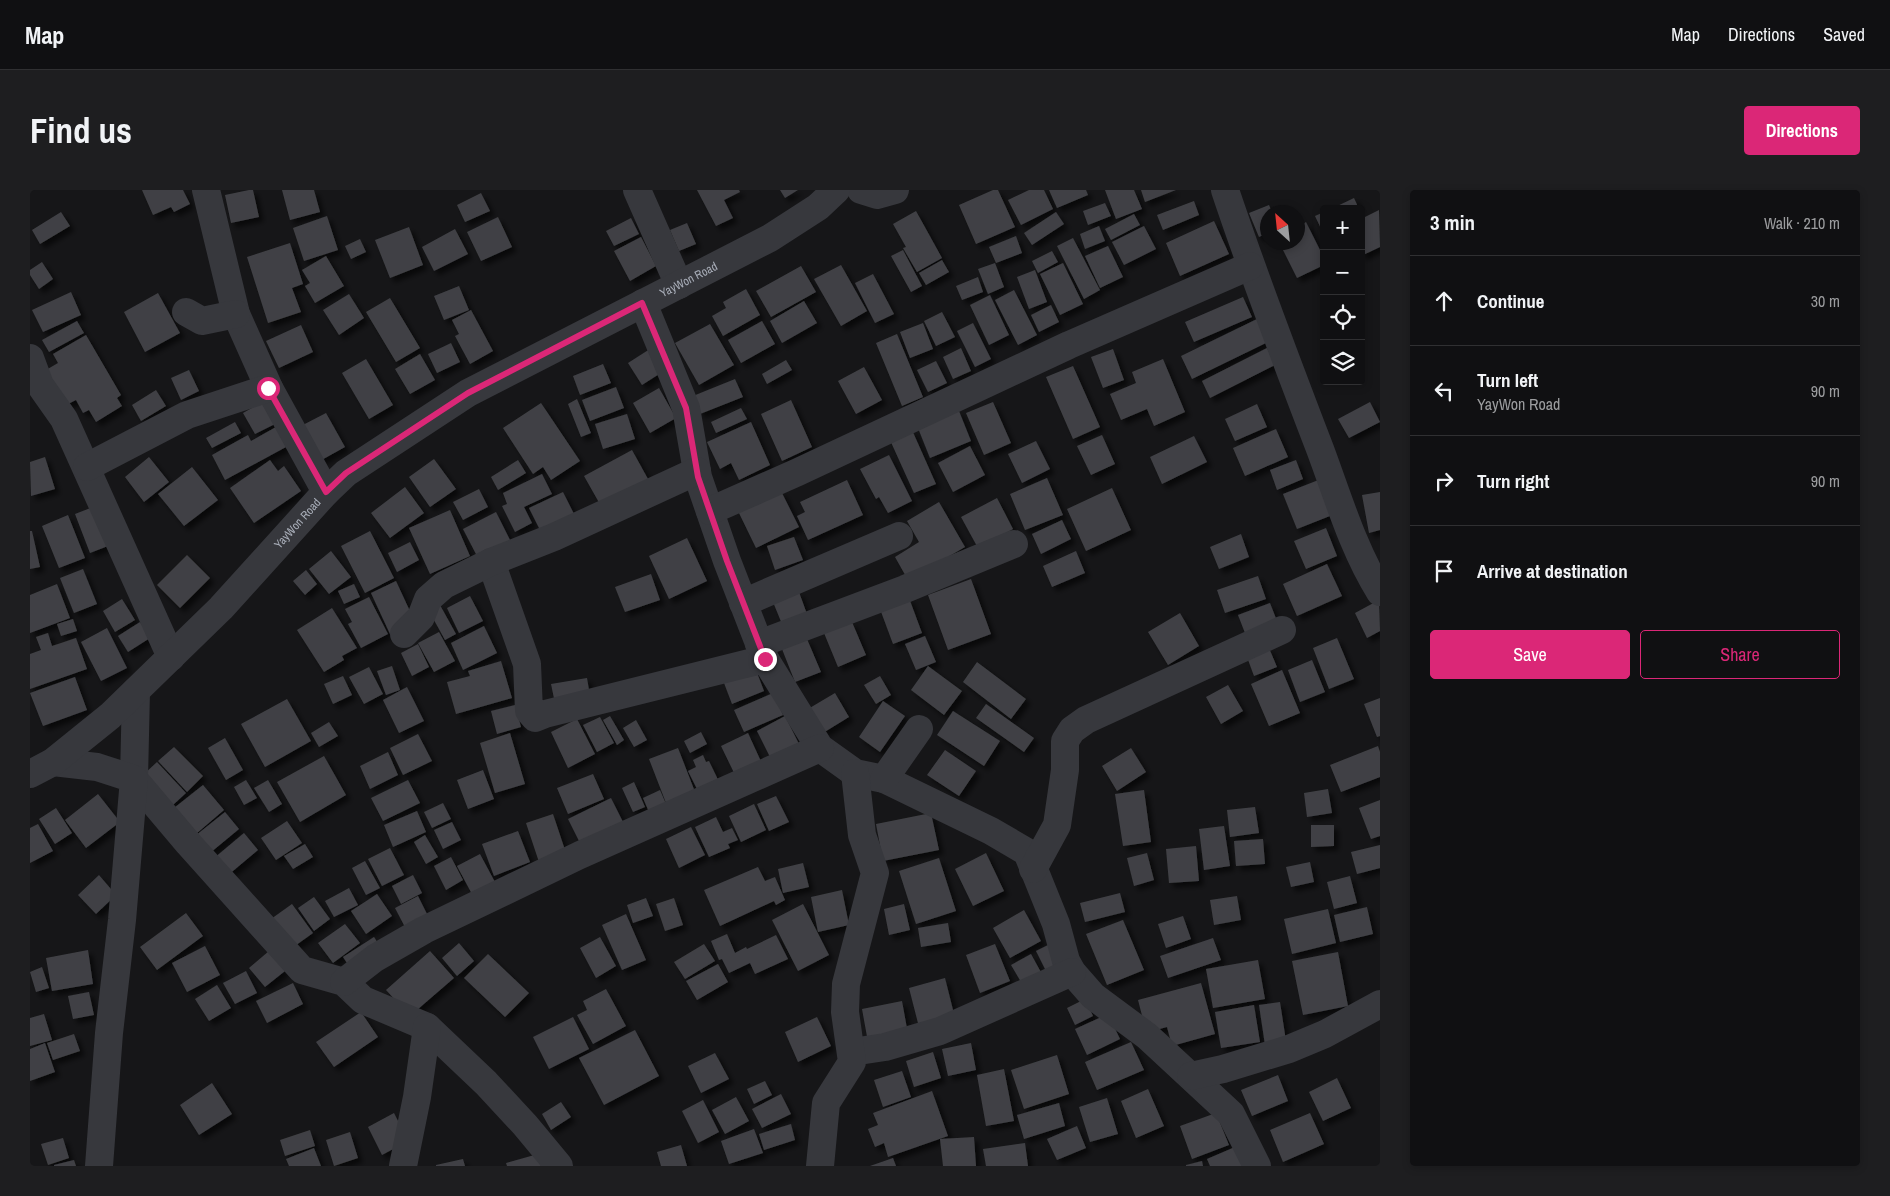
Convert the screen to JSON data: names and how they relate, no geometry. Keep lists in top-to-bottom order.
{
  "streets": {
    "street": ["YayWon Road"]
  },
  "north": "top left",
  "page": {
    "header": "Map",
    "nav": ["Map", "Directions", "Saved"],
    "buttons": [
      "Directions",
      ["Save", "Share"]
    ],
    "title": "Find us",
    "heading": ["3 min", "Walk · 210 m"],
    "map_buttons": ["+", "−"],
    "list": [
      ["Continue", "30 m"],
      ["Turn left", "YayWon Road", "90 m"],
      ["Turn right", "90 m"],
      "Arrive at destination"
    ]
  }
}
